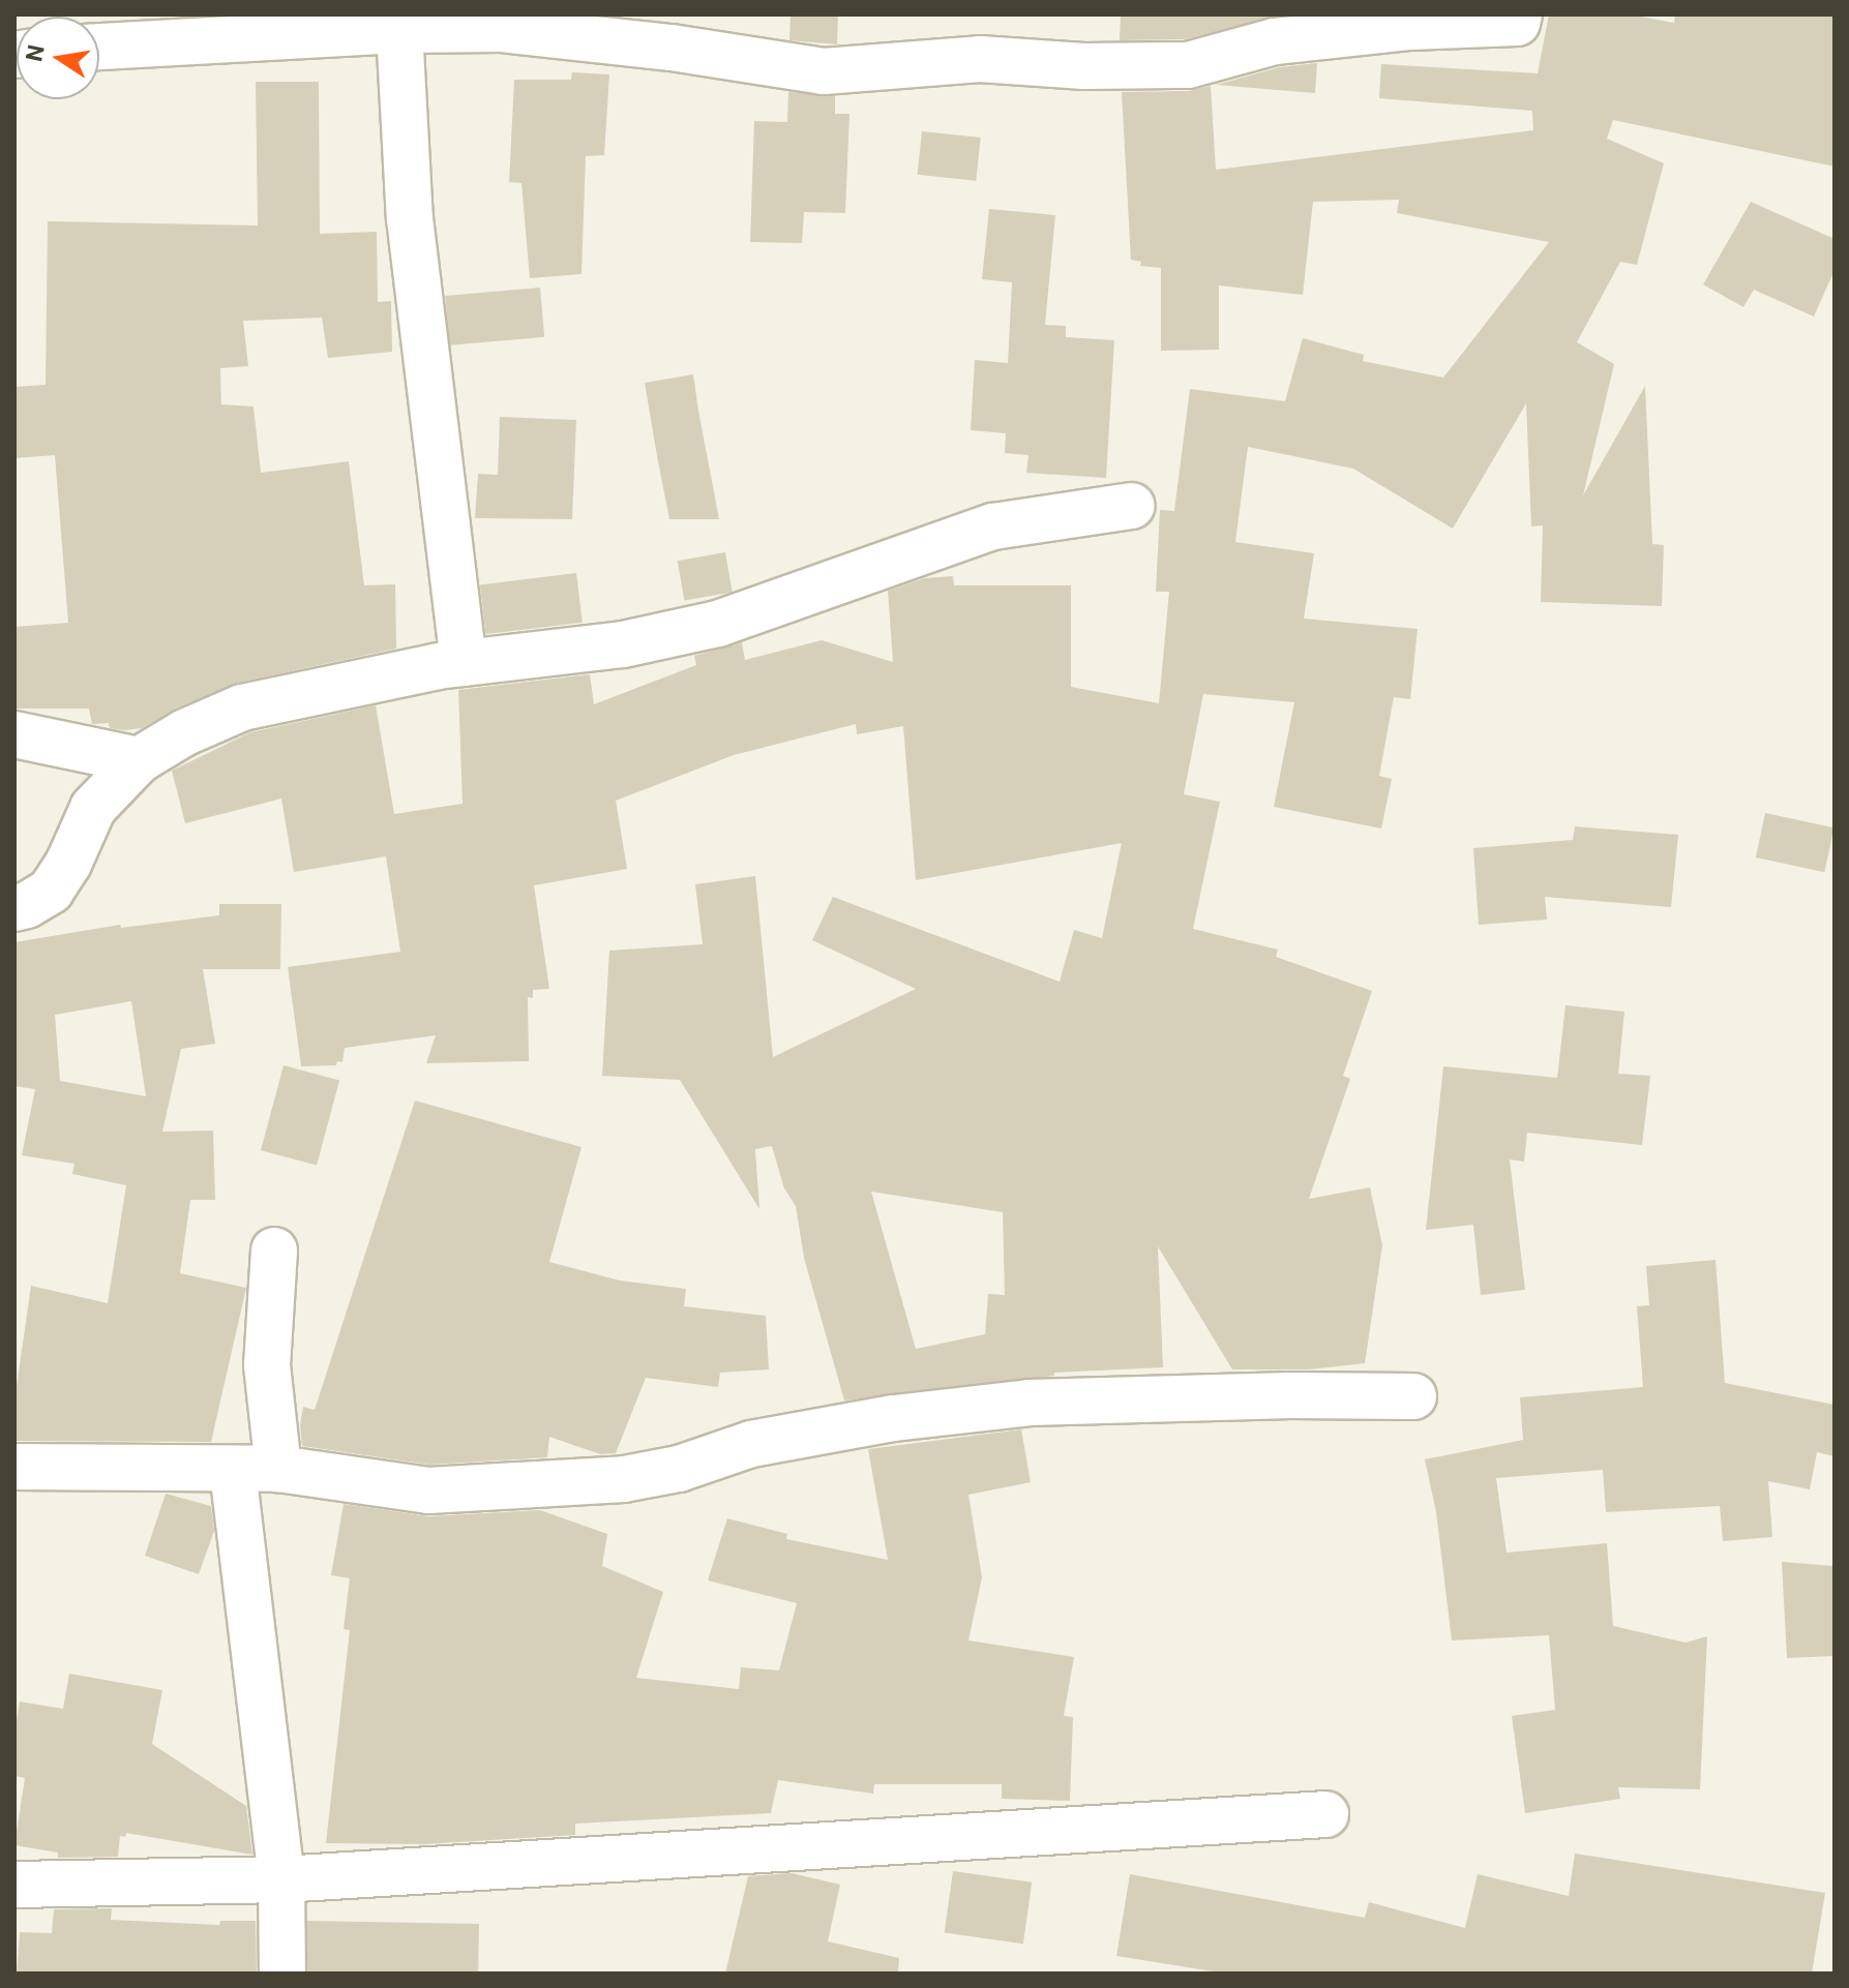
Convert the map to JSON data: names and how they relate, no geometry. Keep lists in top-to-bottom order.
{
  "north": "left"
}
